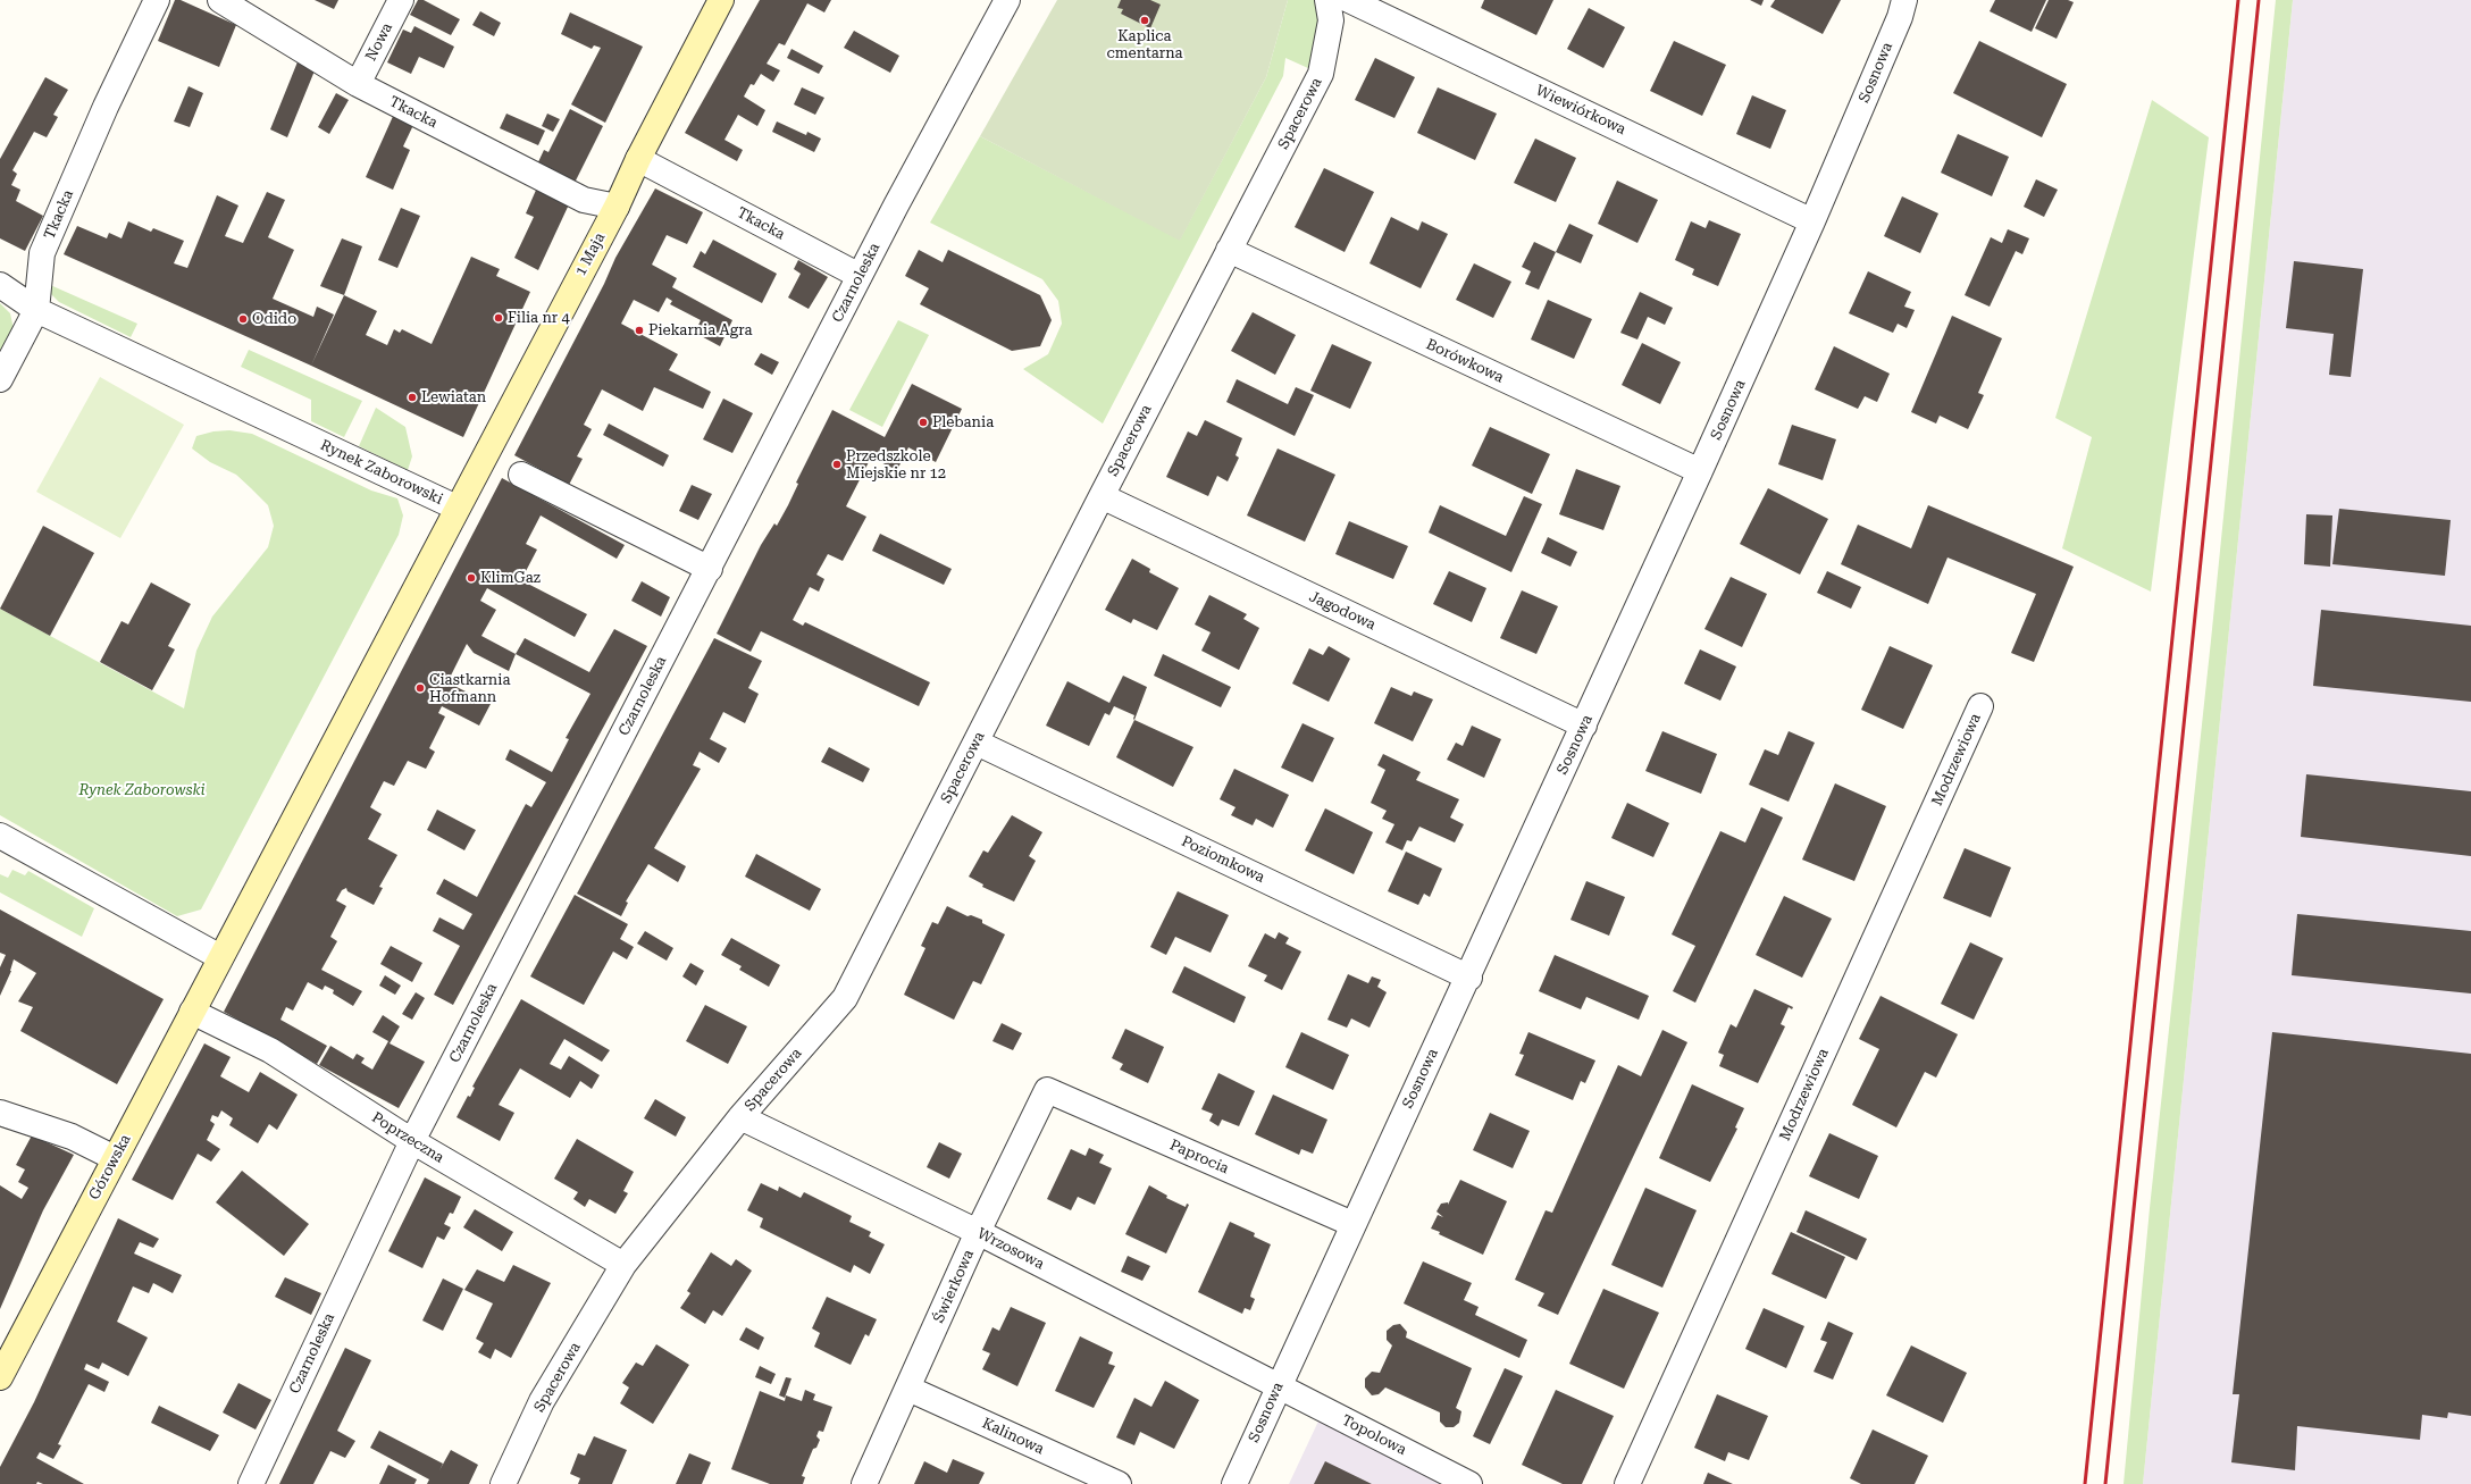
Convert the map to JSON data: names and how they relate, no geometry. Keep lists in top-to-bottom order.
{
  "streets": {
    "street": [
      "Nowa",
      "Sosnowa",
      "Wiewiórkowa",
      "Tkacka",
      "Spacerowa",
      "1 Maja",
      "Czarnoleska",
      "Borówkowa",
      "Rynek Zaborowski",
      "Jagodowa",
      "Modrzewiowa",
      "Poziomkowa",
      "Poprzeczna",
      "Paprocia",
      "Górowska",
      "Wrzosowa",
      "Świerkowa",
      "Topolowa",
      "Kalinowa"
    ]
  },
  "crossings": [
    ["Nowa", "Tkacka"],
    ["Sosnowa", "Wiewiórkowa"],
    ["Sosnowa", "Borówkowa"],
    ["Sosnowa", "Jagodowa"],
    ["Sosnowa", "Poziomkowa"],
    ["Sosnowa", "Paprocia"],
    ["Sosnowa", "Wrzosowa"],
    ["Sosnowa", "Topolowa"],
    ["Tkacka", "1 Maja"],
    ["Tkacka", "Czarnoleska"],
    ["Tkacka", "Rynek Zaborowski"],
    ["Spacerowa", "Borówkowa"],
    ["Spacerowa", "Jagodowa"],
    ["Spacerowa", "Poziomkowa"],
    ["Spacerowa", "Poprzeczna"],
    ["Spacerowa", "Wrzosowa"],
    ["1 Maja", "Rynek Zaborowski"],
    ["Czarnoleska", "Poprzeczna"],
    ["Rynek Zaborowski", "Górowska"],
    ["Poprzeczna", "Górowska"],
    ["Paprocia", "Świerkowa"],
    ["Wrzosowa", "Świerkowa"],
    ["Wrzosowa", "Topolowa"],
    ["Świerkowa", "Kalinowa"]
  ],
  "parks": ["Rynek Zaborowski"],
  "places": [
    "Kaplica cmentarna",
    "Filia nr 4",
    "Odido",
    "Piekarnia Agra",
    "Lewiatan",
    "Plebania",
    "Przedszkole Miejskie nr 12",
    "KlimGaz",
    "Ciastkarnia Hofmann"
  ]
}
